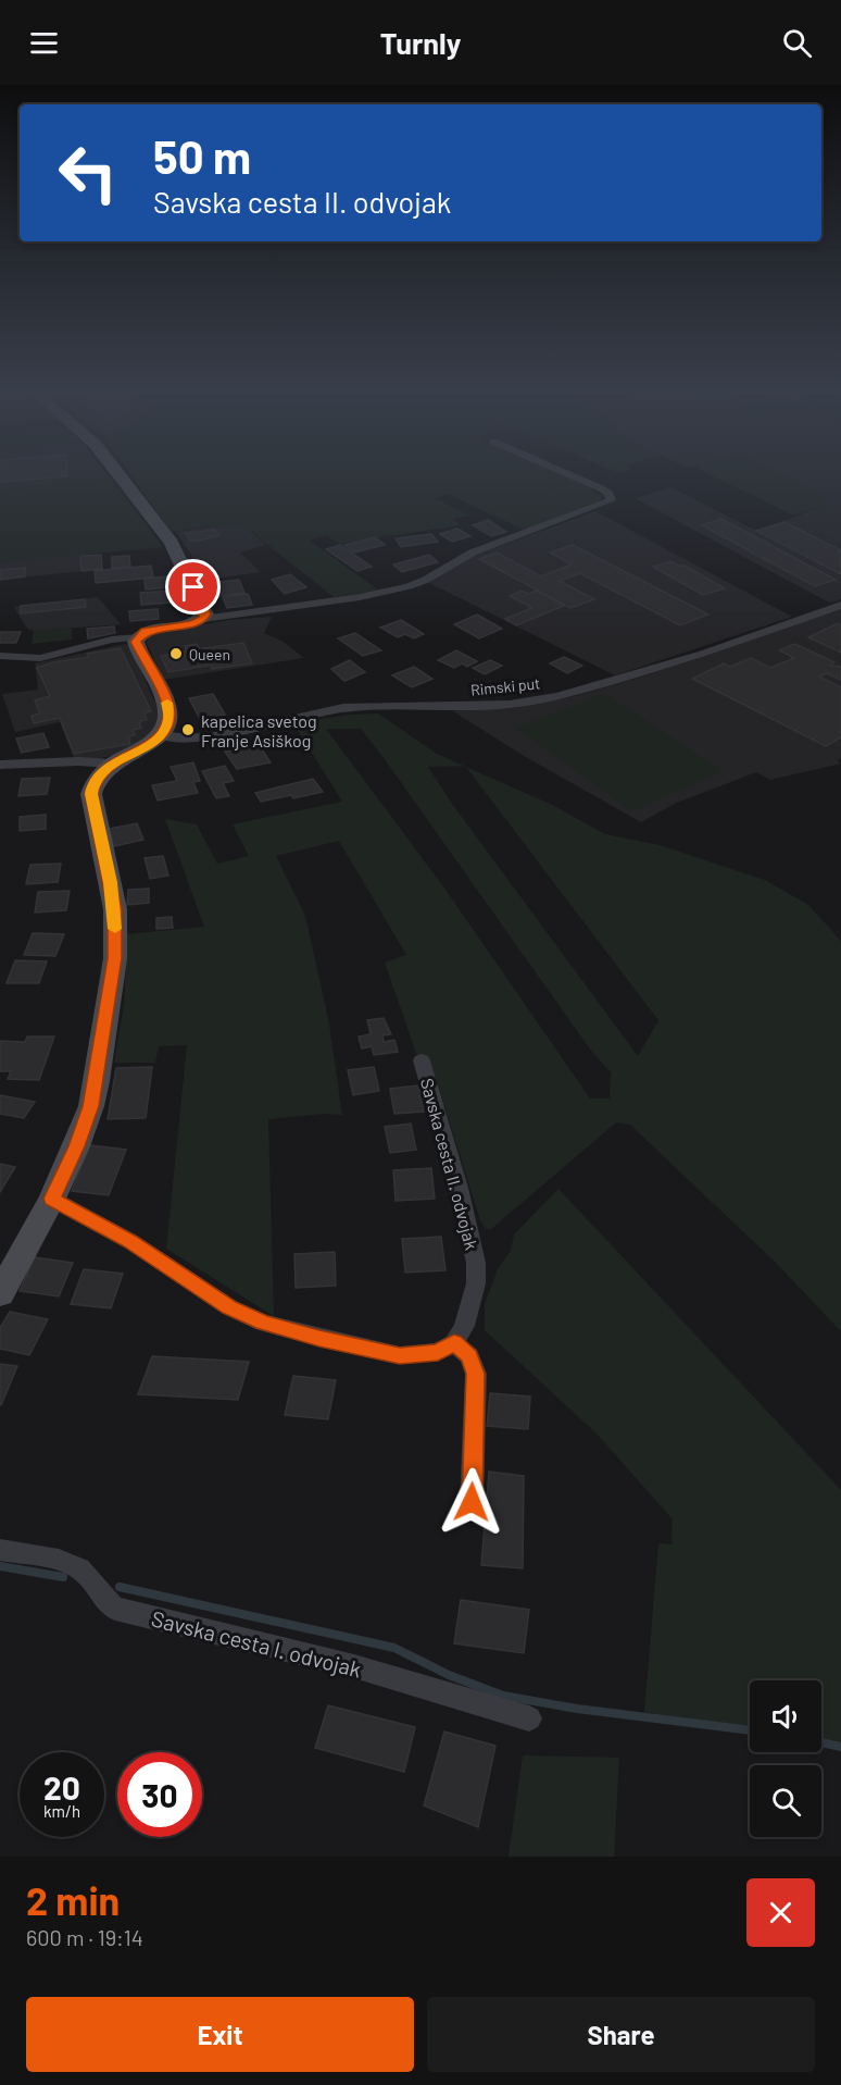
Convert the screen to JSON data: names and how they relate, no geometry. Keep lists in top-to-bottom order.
{
  "streets": {
    "street": ["Rimski put", "Savska cesta II. odvojak", "Savska cesta I. odvojak"]
  },
  "places": ["Queen", "kapelica svetog Franje Asiškog"],
  "page": {
    "header": "Turnly",
    "turn": ["50 m", "Savska cesta II. odvojak"],
    "speed": "20 km/h",
    "limit": "30",
    "heading": ["2 min", "600 m · 19:14"],
    "buttons": ["Exit", "Share"]
  }
}
